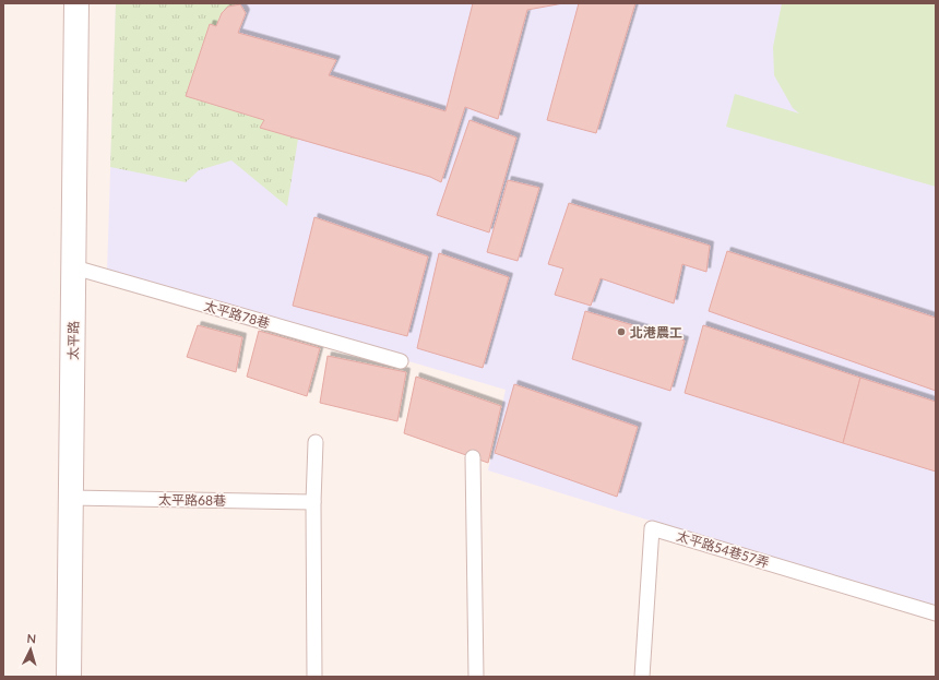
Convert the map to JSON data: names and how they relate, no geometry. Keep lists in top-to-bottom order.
{
  "streets": {
    "street": ["太平路"],
    "lane": ["太平路78巷", "太平路68巷", "太平路54巷57弄"]
  },
  "crossings": [
    ["太平路78巷", "太平路"],
    ["太平路", "太平路68巷"]
  ],
  "places": ["北港農工"],
  "north": "top"
}
